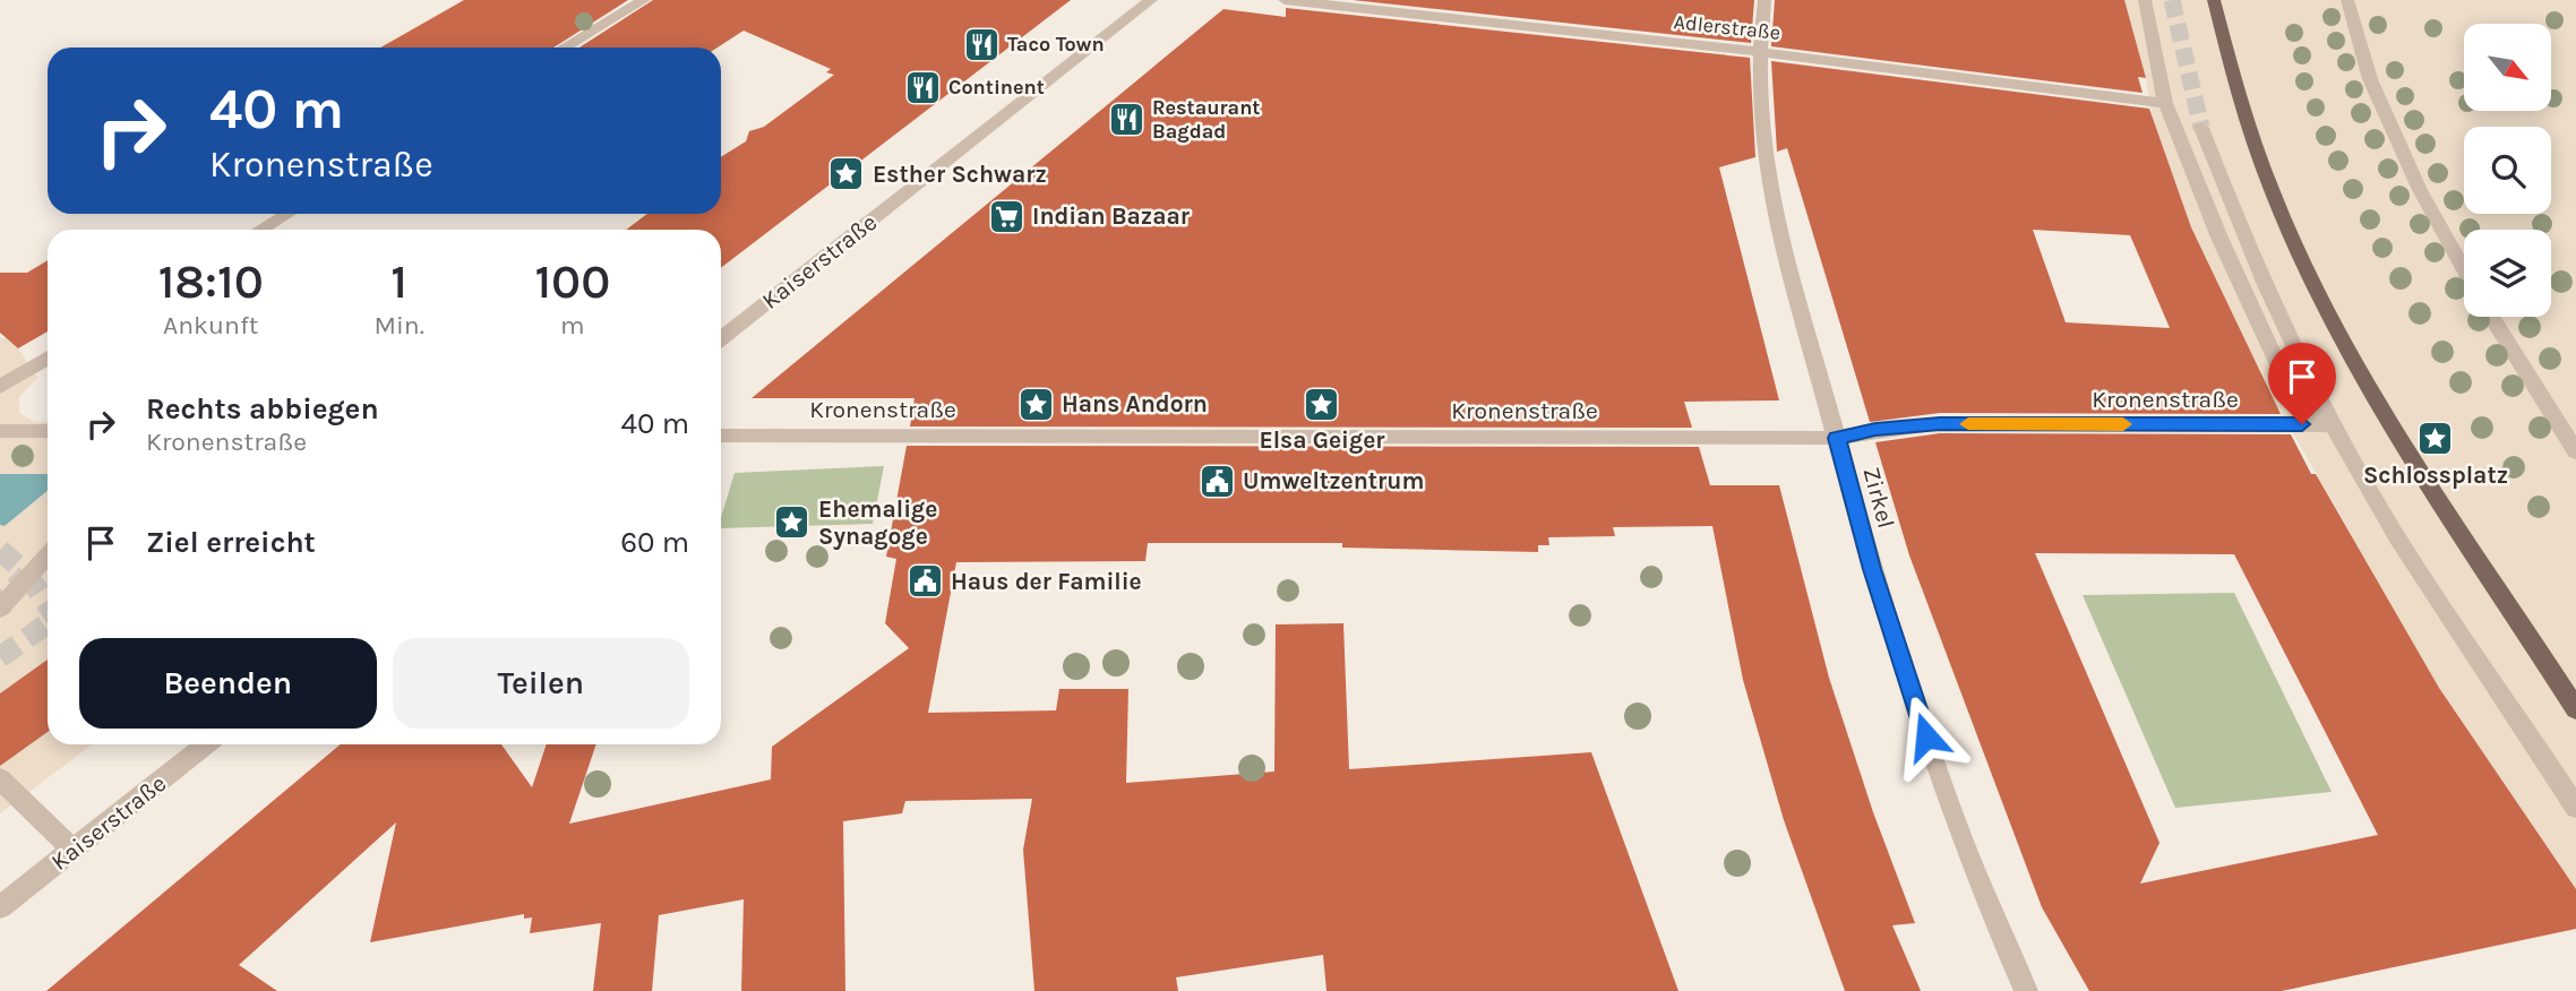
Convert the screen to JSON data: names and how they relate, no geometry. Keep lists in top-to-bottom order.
{
  "streets": {
    "street": [
      "Adlerstraße",
      "Kaiserstraße",
      "Kronenstraße",
      "Zirkel"
    ]
  },
  "crossings": [
    ["Adlerstraße", "Zirkel"],
    ["Kronenstraße", "Zirkel"]
  ],
  "places": {
    "restaurant": ["Taco Town", "Continent", "Restaurant Bagdad"],
    "place": [
      "Esther Schwarz",
      "Hans Andorn",
      "Elsa Geiger",
      "Schlossplatz",
      "Ehemalige Synagoge"
    ],
    "supermarket": ["Indian Bazaar"],
    "public building": ["Umweltzentrum", "Haus der Familie"]
  },
  "north": "bottom right",
  "page": {
    "turn": ["40 m", "Kronenstraße"],
    "eta": [
      "18:10",
      "Ankunft",
      "1",
      "Min.",
      "100",
      "m"
    ],
    "list": [
      {
        "name": "Rechts abbiegen",
        "note": "Kronenstraße",
        "value": "40 m"
      },
      {
        "name": "Ziel erreicht",
        "value": "60 m"
      }
    ],
    "buttons": ["Beenden", "Teilen"]
  }
}
